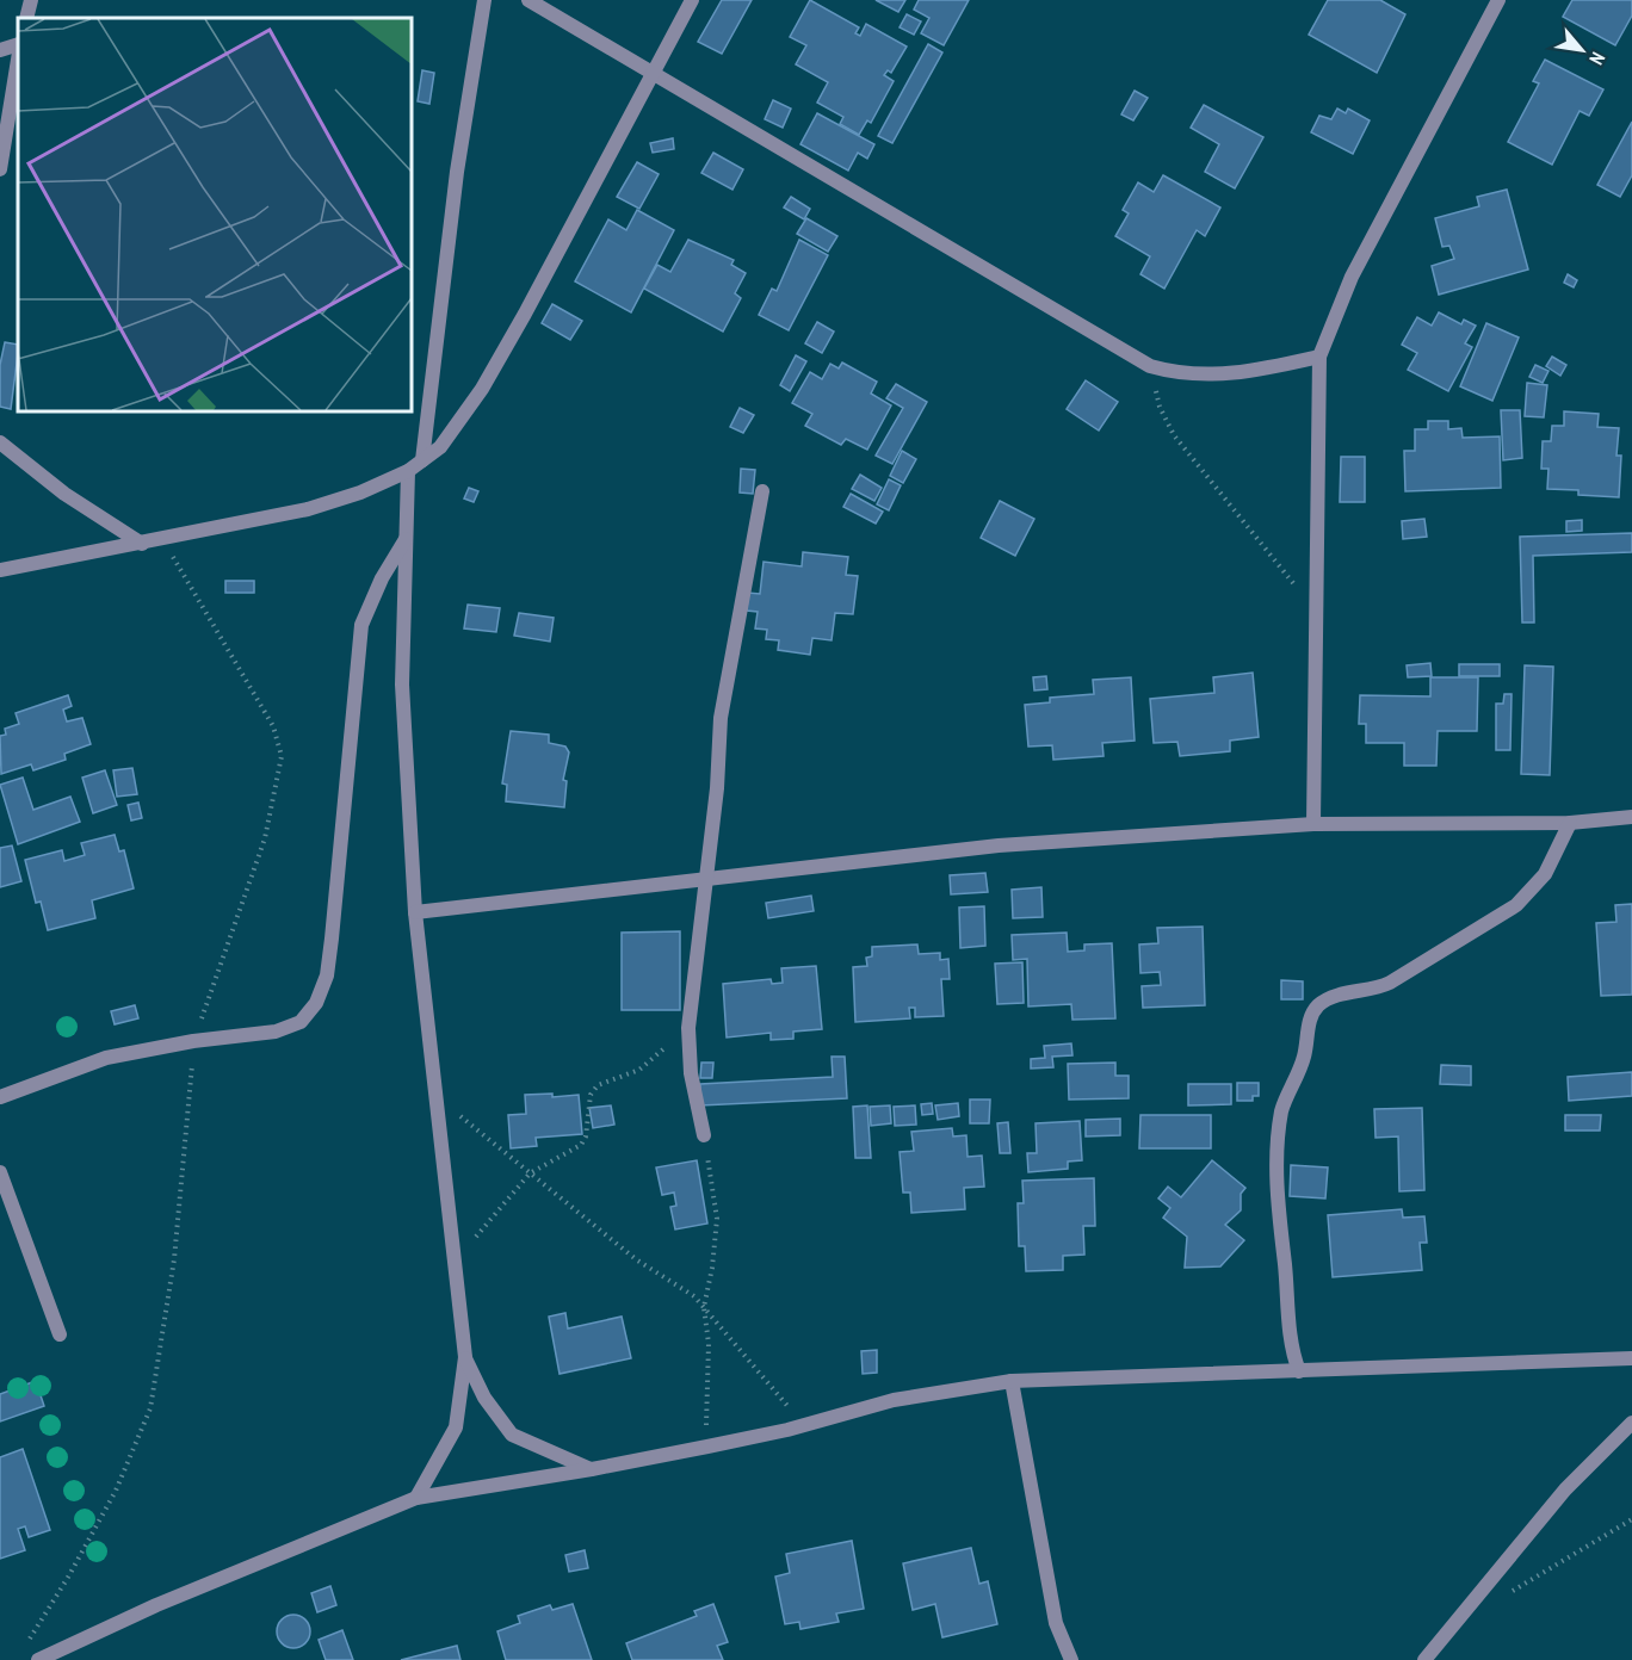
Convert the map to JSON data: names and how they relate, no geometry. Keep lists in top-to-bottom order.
{
  "north": "bottom right"
}
